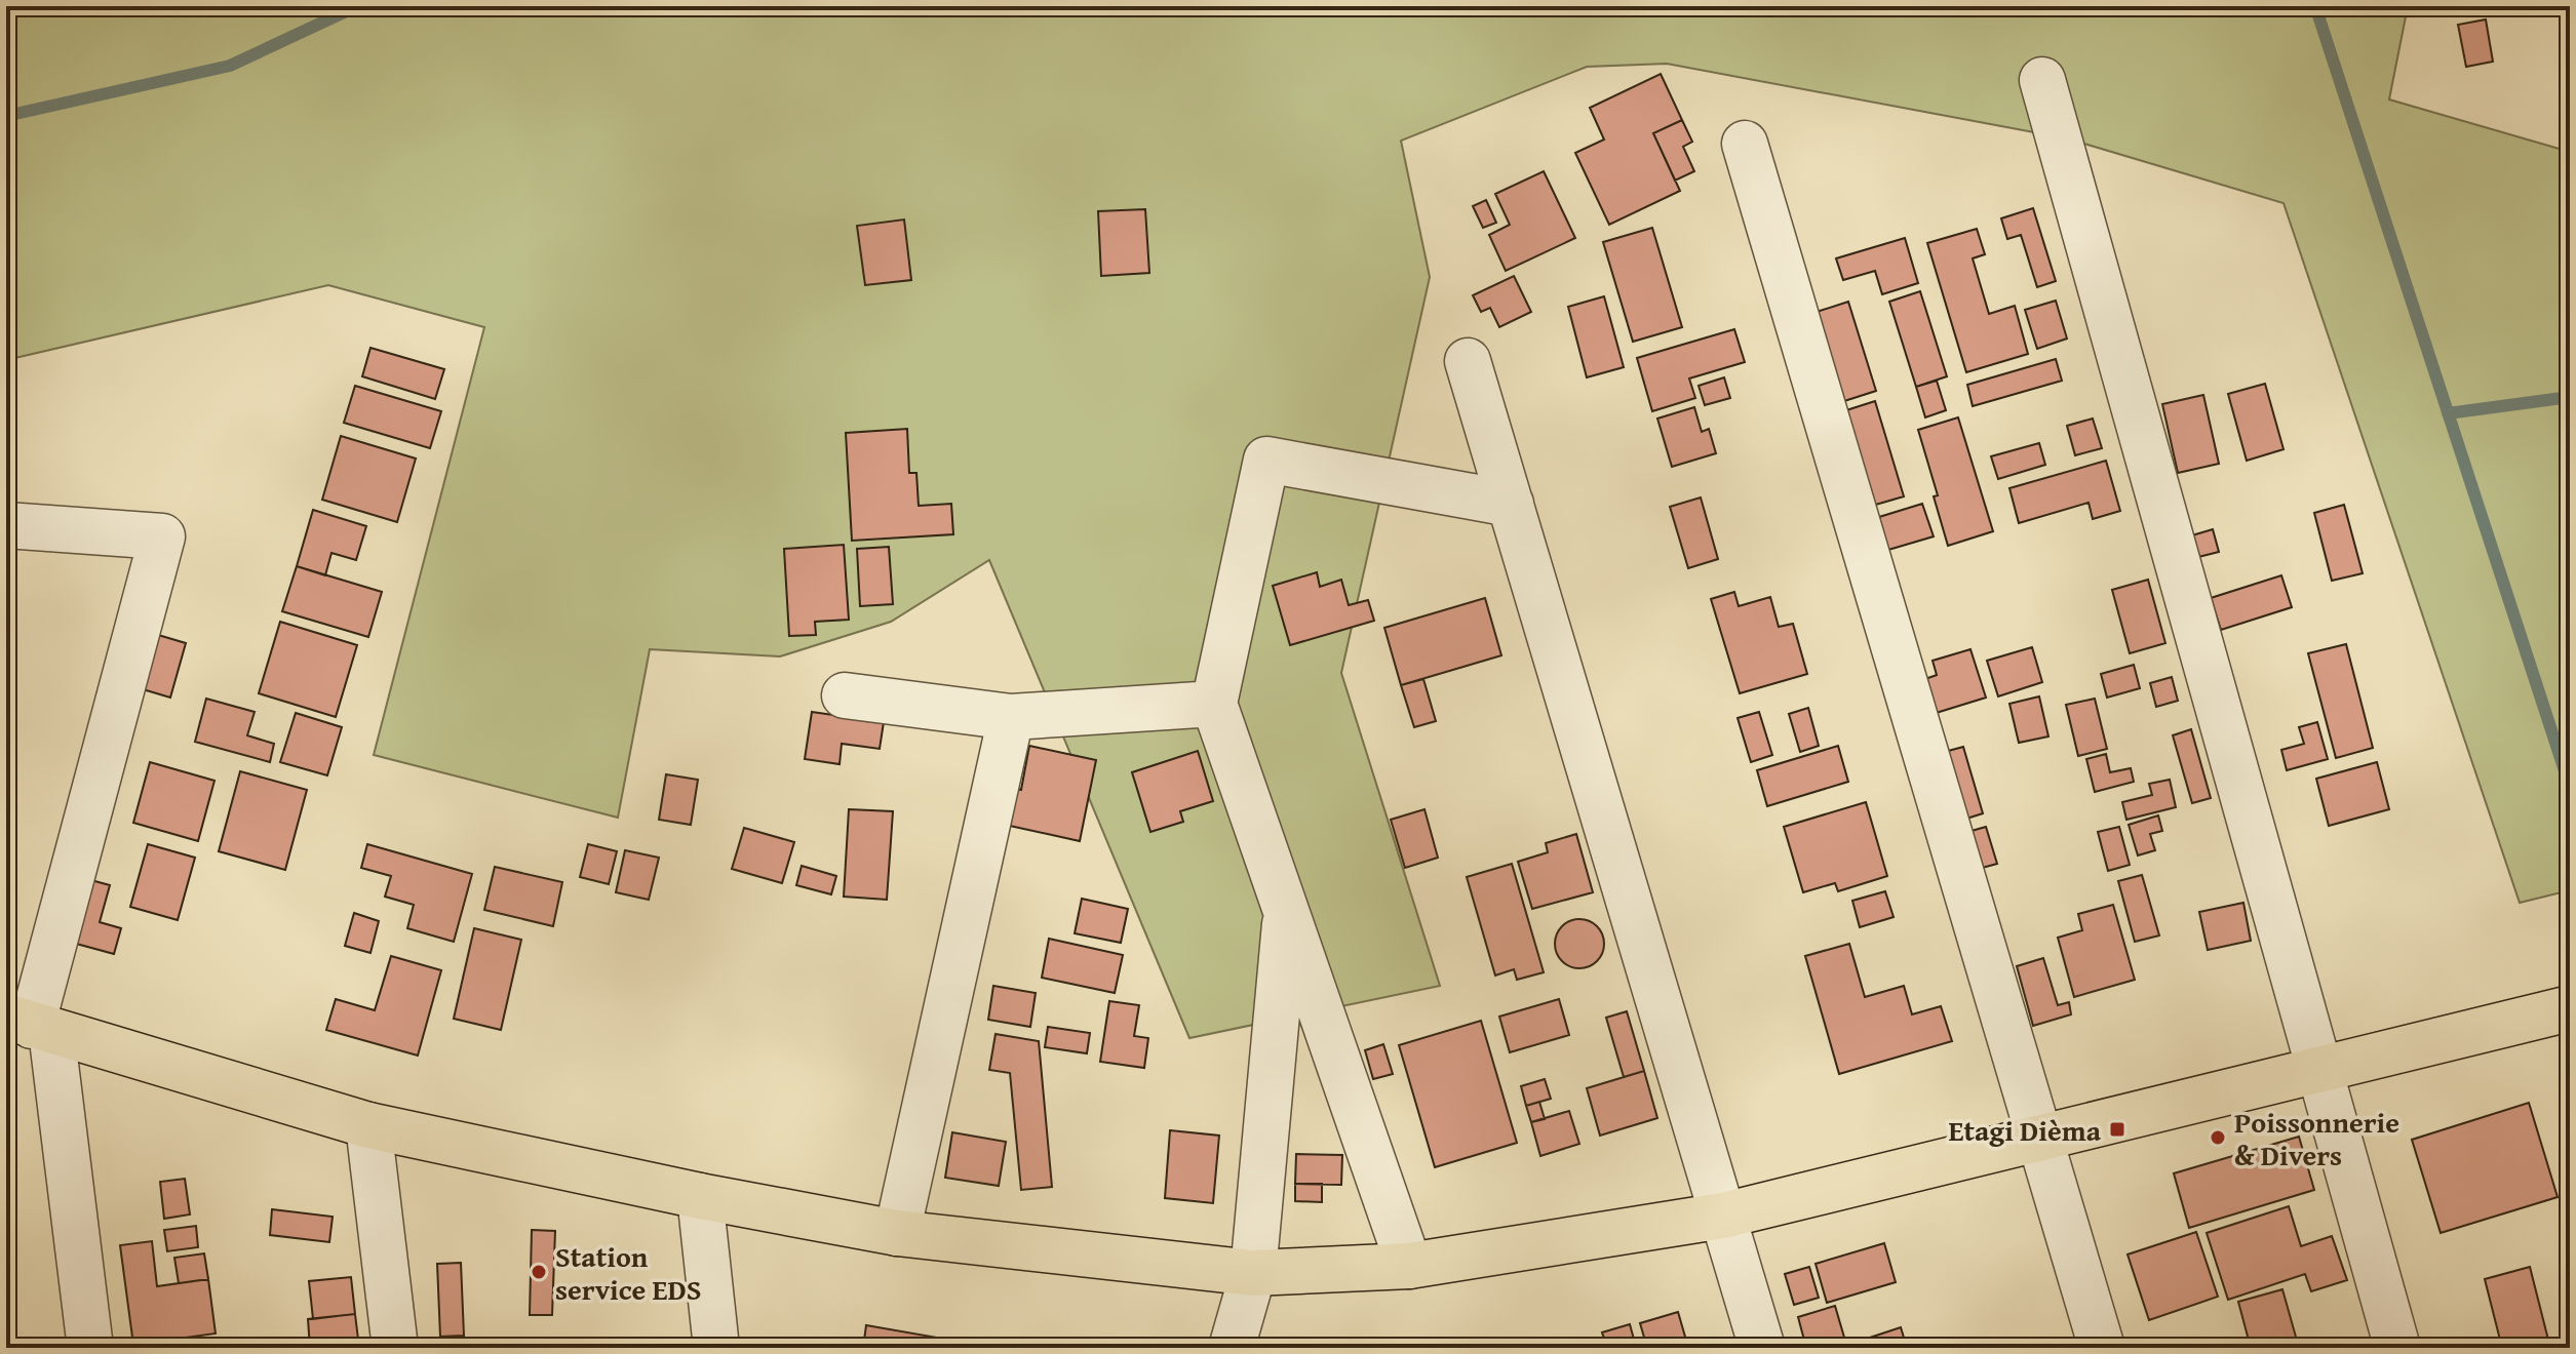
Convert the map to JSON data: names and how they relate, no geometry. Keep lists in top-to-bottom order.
{
  "places": {
    "transit": ["Etagi Dièma"],
    "other": ["Poissonnerie & Divers", "Station service EDS"]
  }
}
